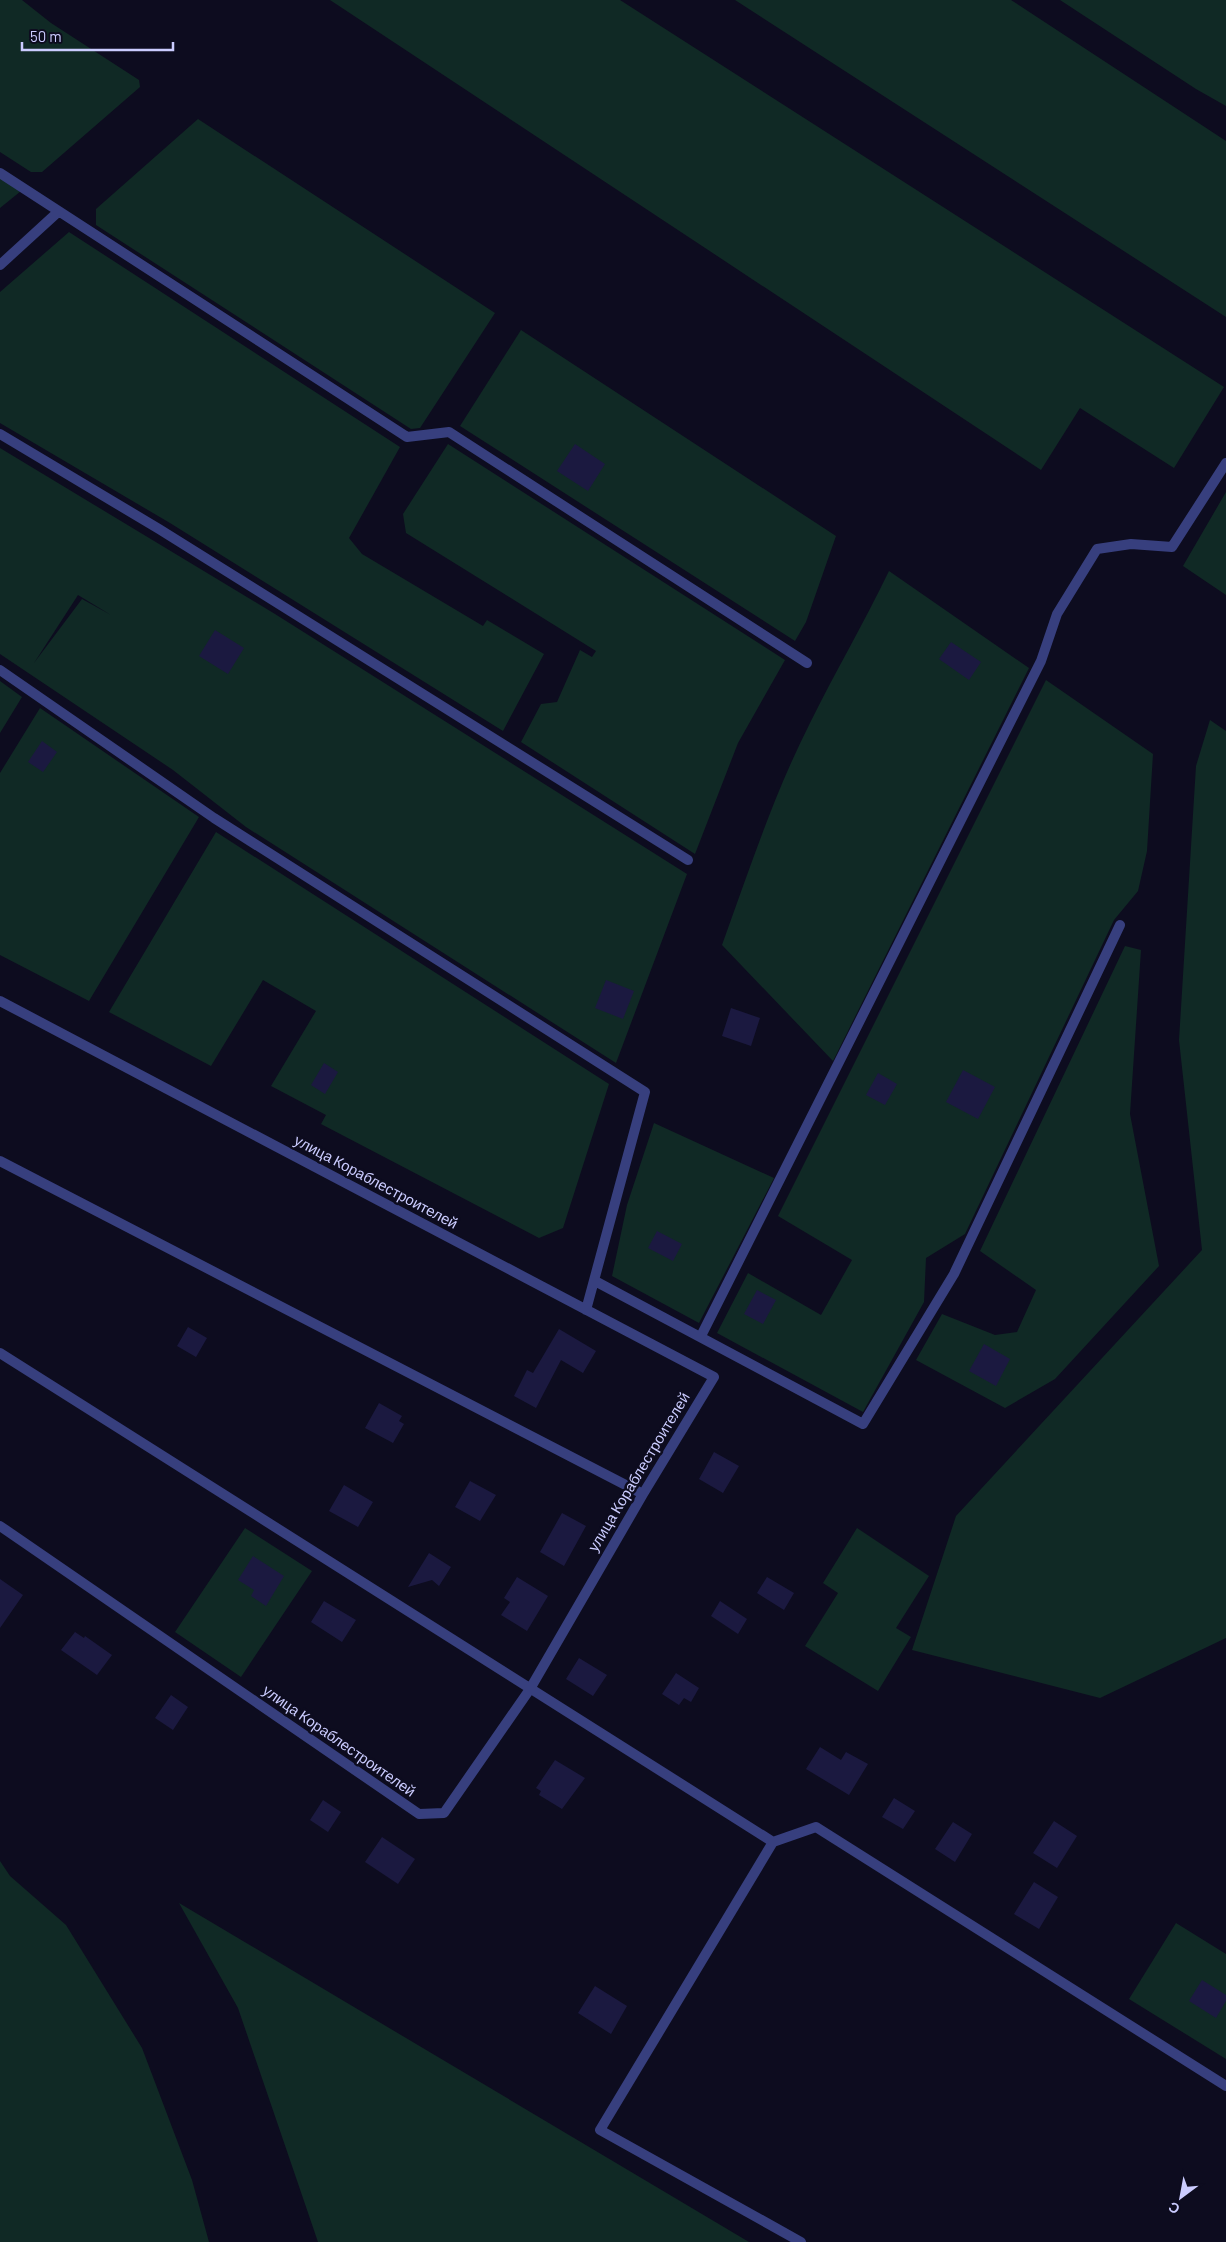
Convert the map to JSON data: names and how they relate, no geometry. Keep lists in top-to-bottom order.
{
  "streets": {
    "street": ["улица Кораблестроителей"]
  },
  "scale_bar": "50 m",
  "north": "bottom left"
}
